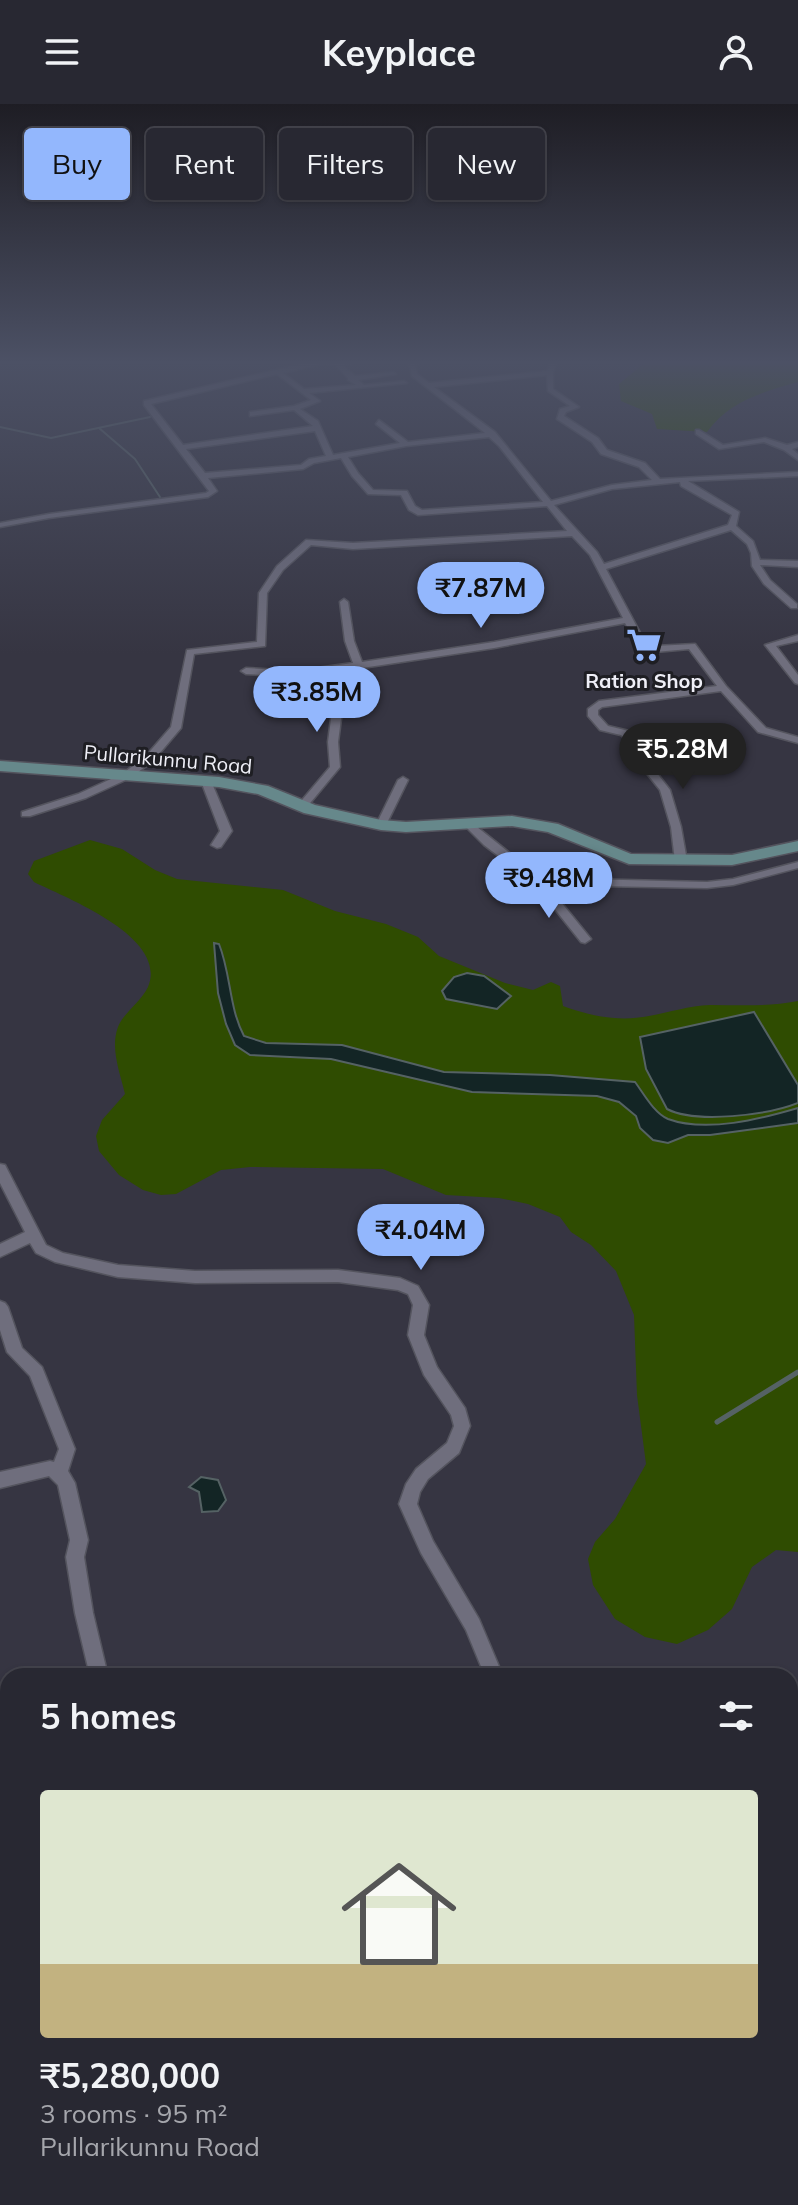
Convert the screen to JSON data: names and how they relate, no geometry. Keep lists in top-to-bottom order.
{
  "streets": {
    "main road": ["Pullarikunnu Road"]
  },
  "places": {
    "supermarket": ["Ration Shop"]
  },
  "page": {
    "header": "Keyplace",
    "chip": [
      "Buy",
      "Rent",
      "Filters",
      "New"
    ],
    "price": [
      "₹7.87M",
      "₹3.85M",
      "₹5.28M",
      "₹9.48M",
      "₹4.04M"
    ],
    "heading": "5 homes",
    "list": [
      {
        "name": "₹5,280,000",
        "note": "3 rooms · 95 m² · Pullarikunnu Road"
      }
    ]
  }
}
